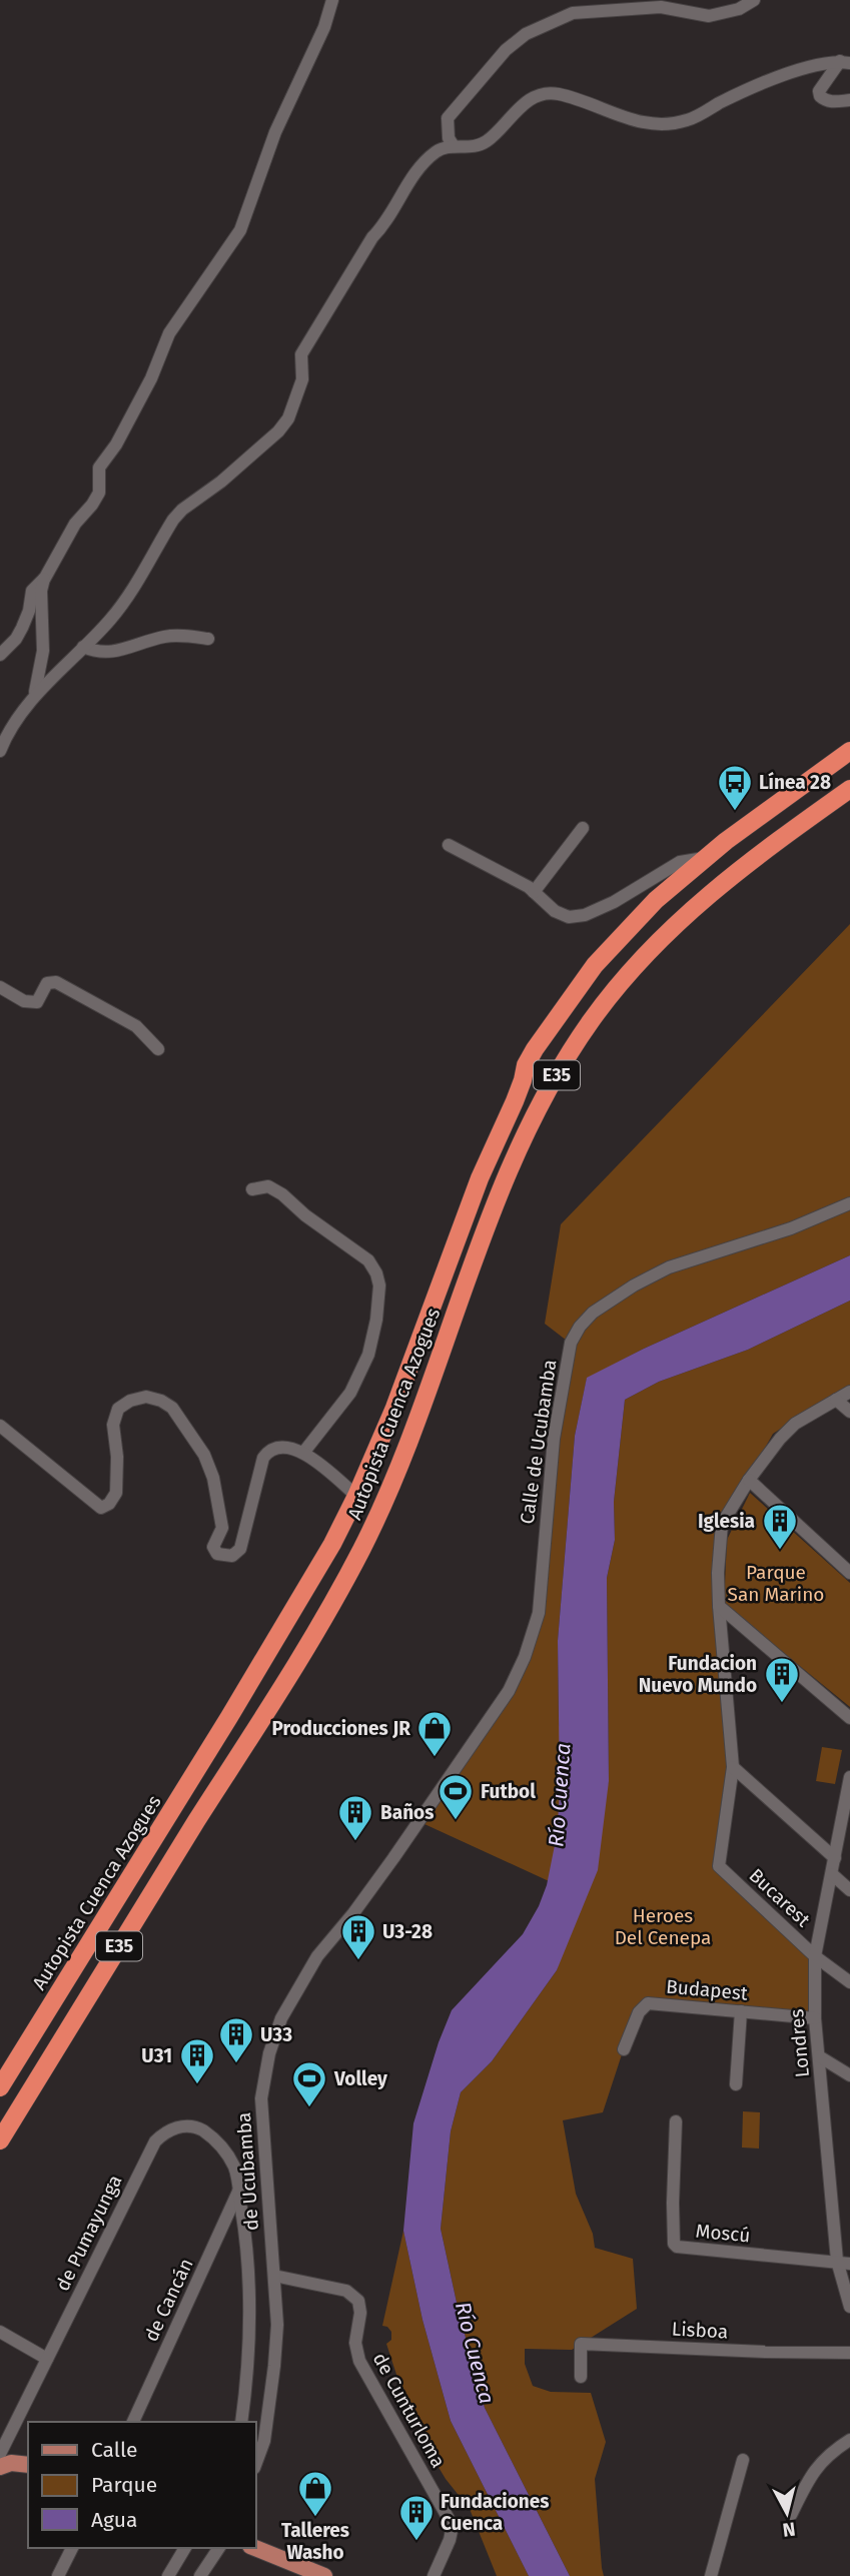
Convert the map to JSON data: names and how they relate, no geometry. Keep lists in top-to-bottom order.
{
  "streets": {
    "highway": ["E35", "Autopista Cuenca Azogues"],
    "street": [
      "Calle de Ucubamba",
      "Bucarest",
      "Budapest",
      "Londres",
      "de Ucubamba",
      "de Pumayunga",
      "Moscú",
      "de Cancán",
      "Lisboa",
      "de Cunturloma"
    ]
  },
  "crossings": [
    ["Calle de Ucubamba", "de Ucubamba"],
    ["Bucarest", "Londres"],
    ["Budapest", "Londres"],
    ["Londres", "Moscú"],
    ["de Ucubamba", "de Cunturloma"],
    ["de Pumayunga", "de Cancán"]
  ],
  "water": ["Río Cuenca"],
  "parks": ["Parque San Marino", "Heroes Del Cenepa"],
  "places": {
    "bus stop": ["Línea 28"],
    "building": [
      "Iglesia",
      "Fundacion Nuevo Mundo",
      "Baños",
      "U3-28",
      "U33",
      "U31",
      "Fundaciones Cuenca"
    ],
    "shop": ["Producciones JR", "Talleres Washo"],
    "sports": ["Futbol", "Volley"]
  },
  "legend": ["Calle", "Parque", "Agua"],
  "north": "bottom"
}
